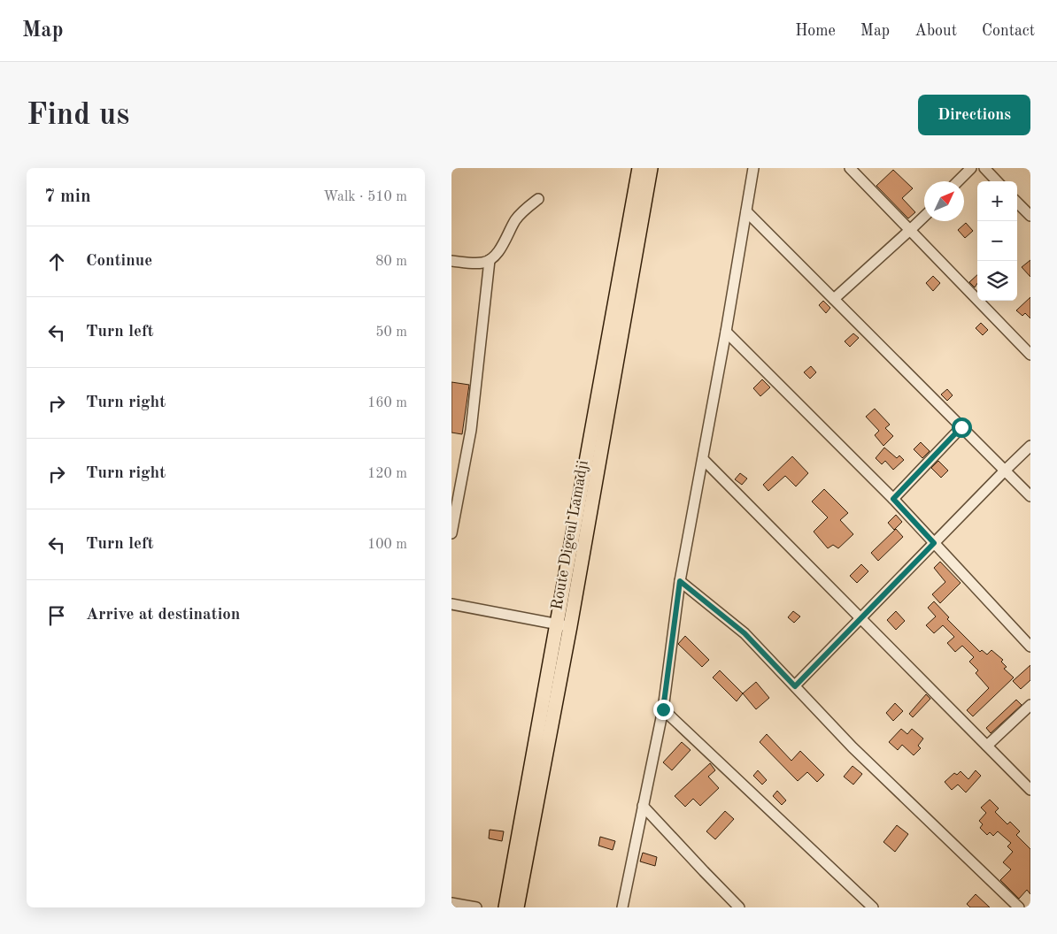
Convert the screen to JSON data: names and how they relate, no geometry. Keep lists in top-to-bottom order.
{
  "streets": {
    "main road": ["Route Digeul Lamadji"]
  },
  "north": "top right",
  "page": {
    "header": "Map",
    "nav": [
      "Home",
      "Map",
      "About",
      "Contact"
    ],
    "buttons": "Directions",
    "title": "Find us",
    "heading": ["7 min", "Walk · 510 m"],
    "map_buttons": ["+", "−"],
    "list": [
      ["Continue", "80 m"],
      ["Turn left", "50 m"],
      ["Turn right", "160 m"],
      ["Turn right", "120 m"],
      ["Turn left", "100 m"],
      "Arrive at destination"
    ]
  }
}
